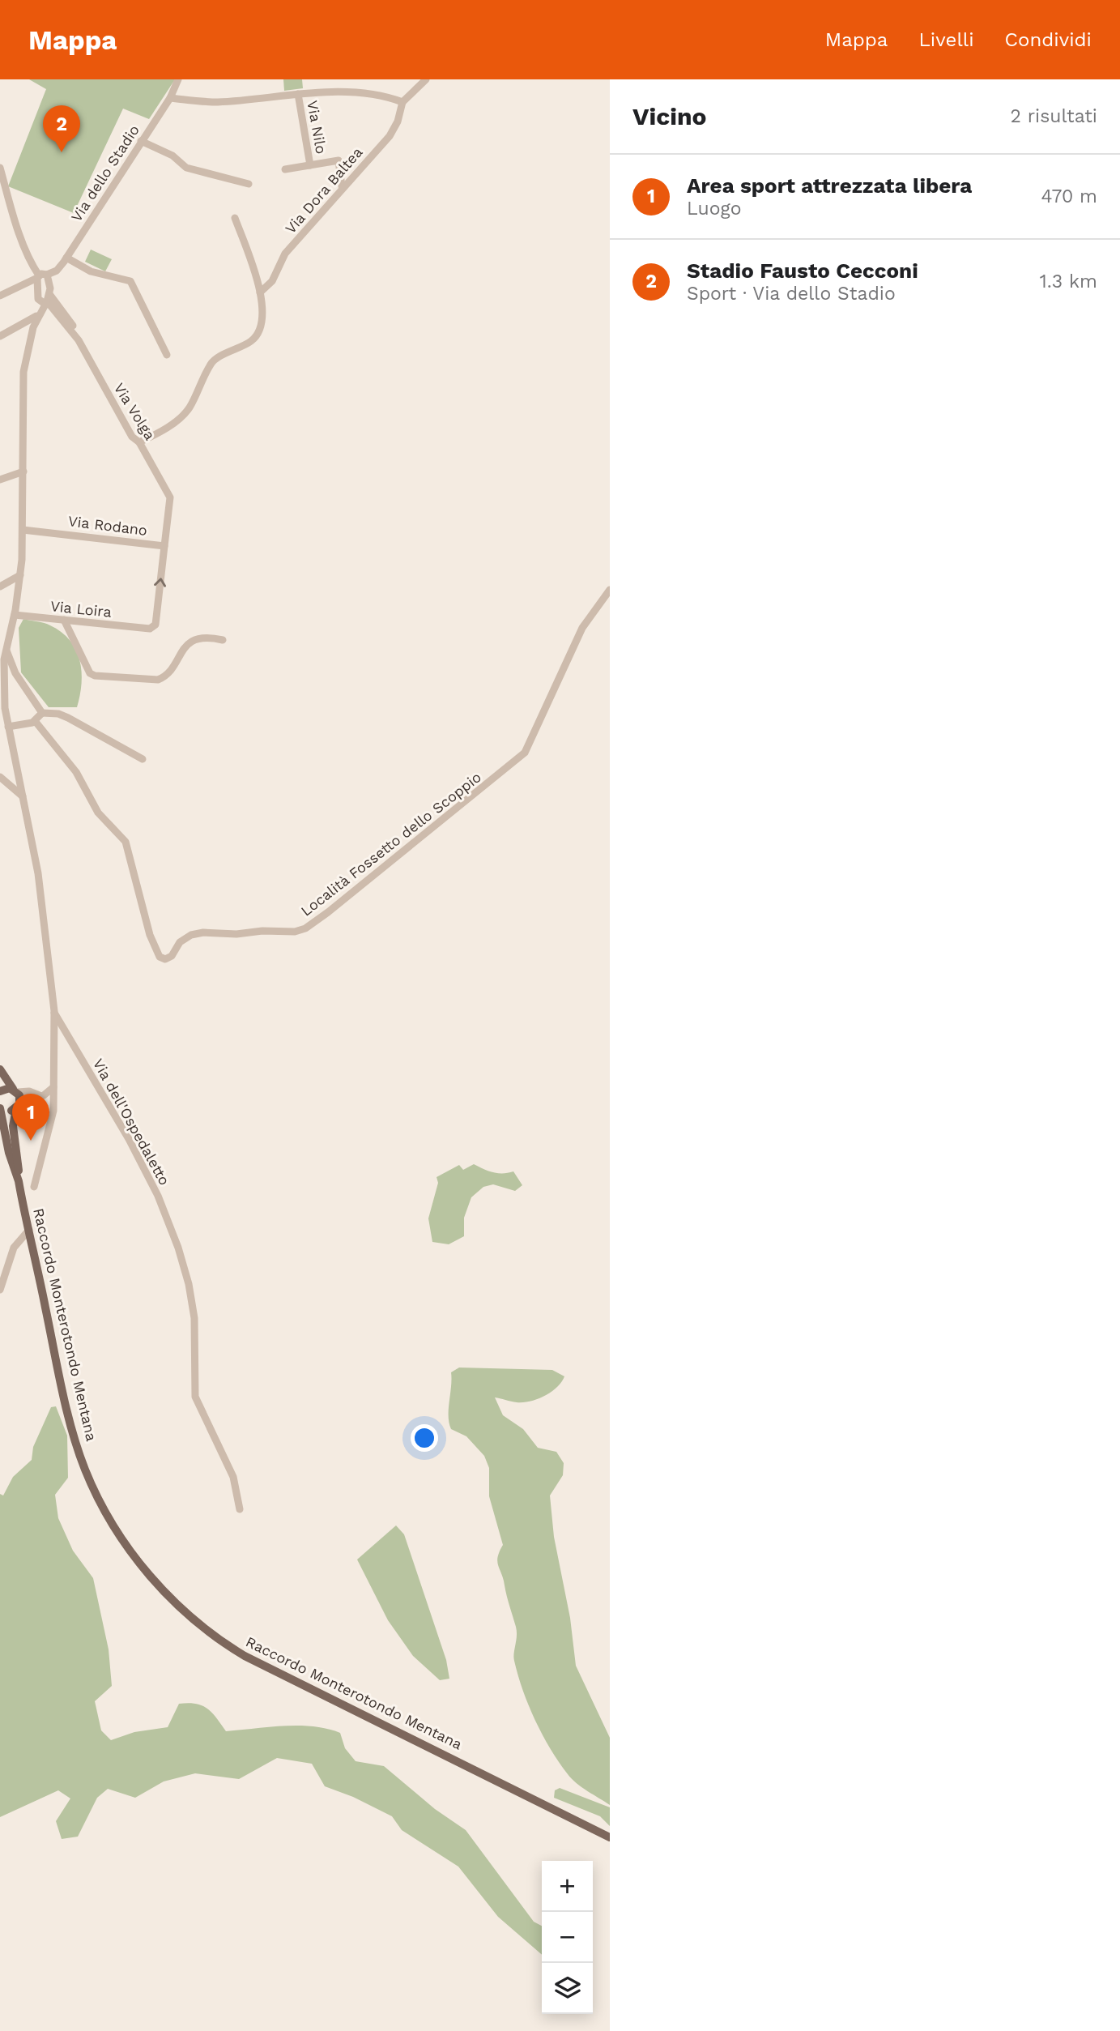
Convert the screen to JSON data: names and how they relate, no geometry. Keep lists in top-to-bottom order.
{
  "streets": {
    "main road": ["Raccordo Monterotondo Mentana"],
    "street": [
      "Via Nilo",
      "Via dello Stadio",
      "Via Dora Baltea",
      "Via Volga",
      "Via Rodano",
      "Via Loira",
      "Località Fossetto dello Scoppio",
      "Via dell'Ospedaletto"
    ]
  },
  "crossings": [
    ["Via Nilo", "Via Dora Baltea"],
    ["Via Volga", "Via Rodano"],
    ["Via Rodano", "Via Loira"]
  ],
  "one_way": ["Via Rodano"],
  "page": {
    "header": "Mappa",
    "nav": ["Mappa", "Livelli", "Condividi"],
    "heading": ["Vicino", "2 risultati"],
    "pins": ["2", "1"],
    "list": [
      {
        "mark": "1",
        "name": "Area sport attrezzata libera",
        "note": "Luogo",
        "value": "470 m"
      },
      {
        "mark": "2",
        "name": "Stadio Fausto Cecconi",
        "note": "Sport · Via dello Stadio",
        "value": "1.3 km"
      }
    ],
    "map_buttons": ["+", "−"]
  }
}
